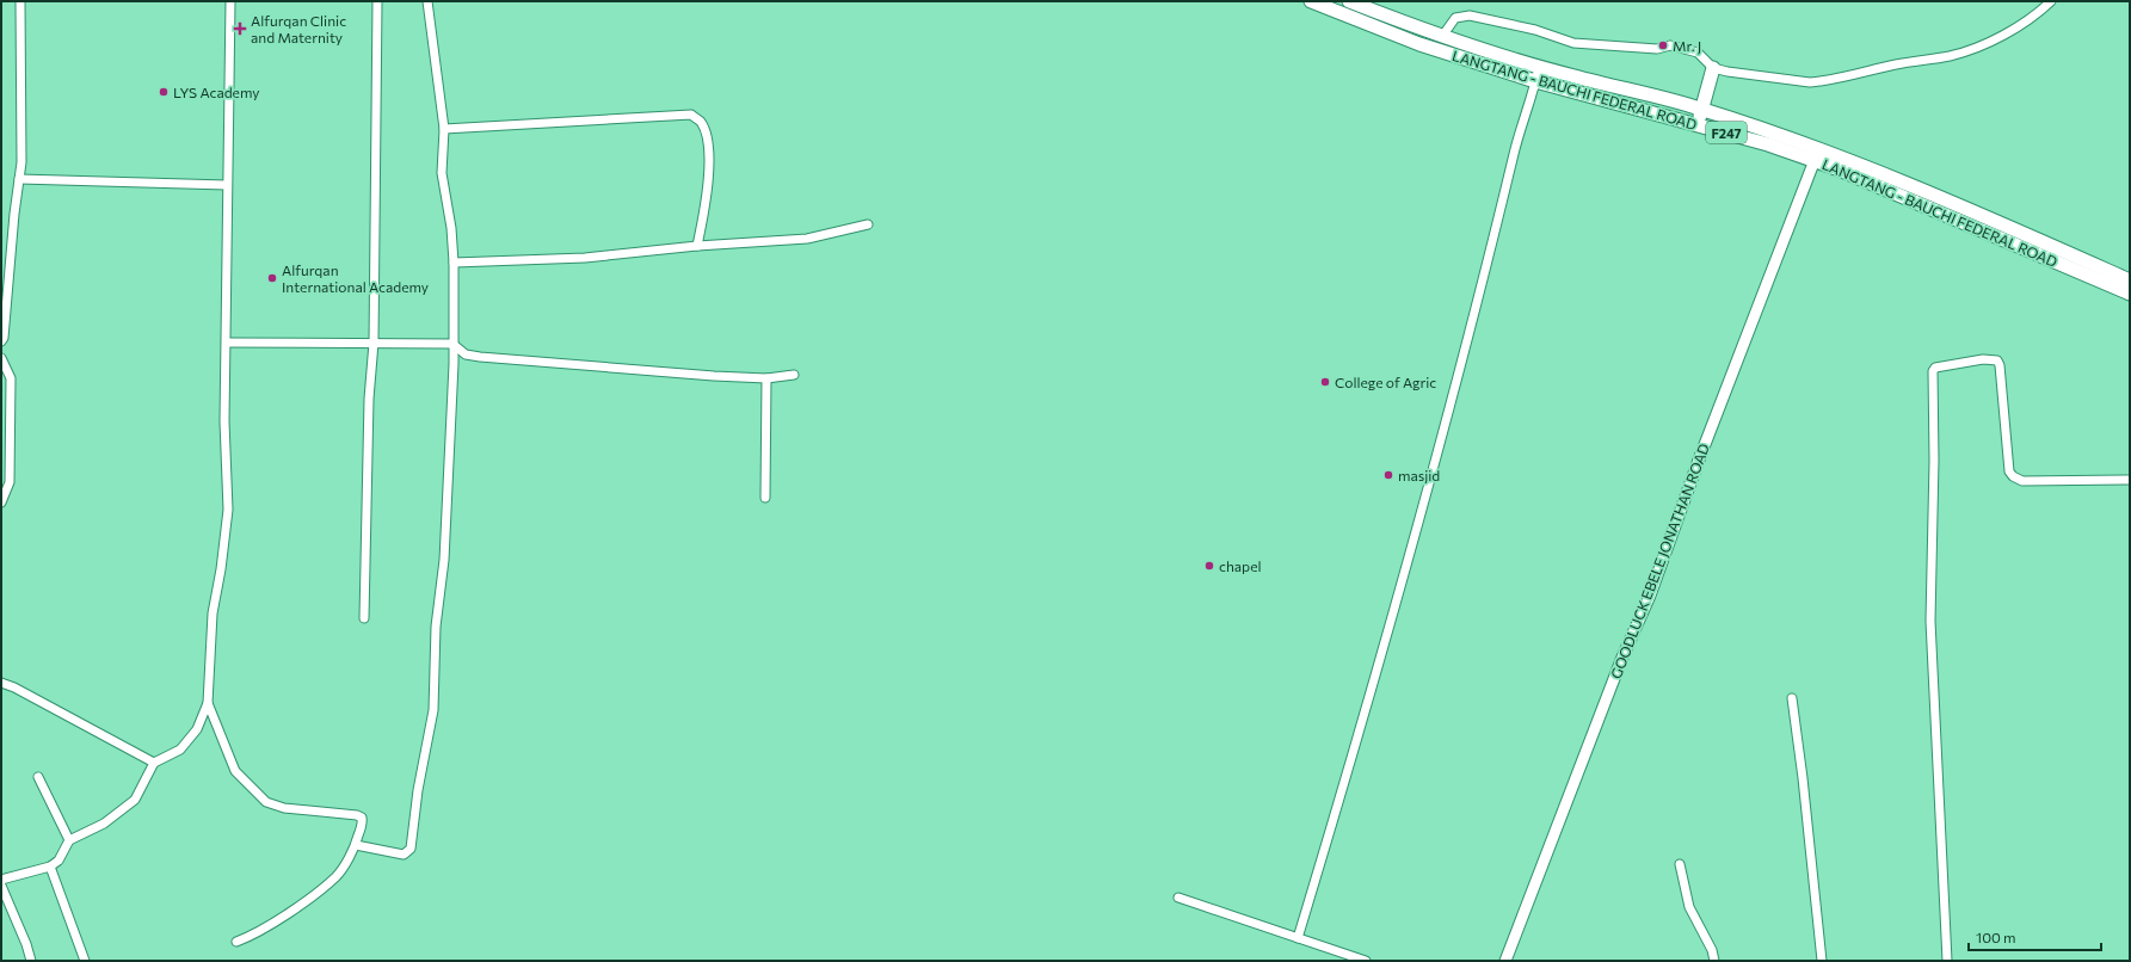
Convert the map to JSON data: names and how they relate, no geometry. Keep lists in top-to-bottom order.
{
  "streets": {
    "main road": ["LANGTANG - BAUCHI FEDERAL ROAD", "F247", "GOODLUCK EBELE JONATHAN ROAD"]
  },
  "crossings": [
    ["LANGTANG - BAUCHI FEDERAL ROAD", "GOODLUCK EBELE JONATHAN ROAD"]
  ],
  "places": {
    "health": ["Alfurqan Clinic and Maternity"],
    "other": [
      "Mr. J",
      "LYS Academy",
      "Alfurqan International Academy",
      "College of Agric",
      "masjid",
      "chapel"
    ]
  },
  "scale_bar": "100 m"
}
